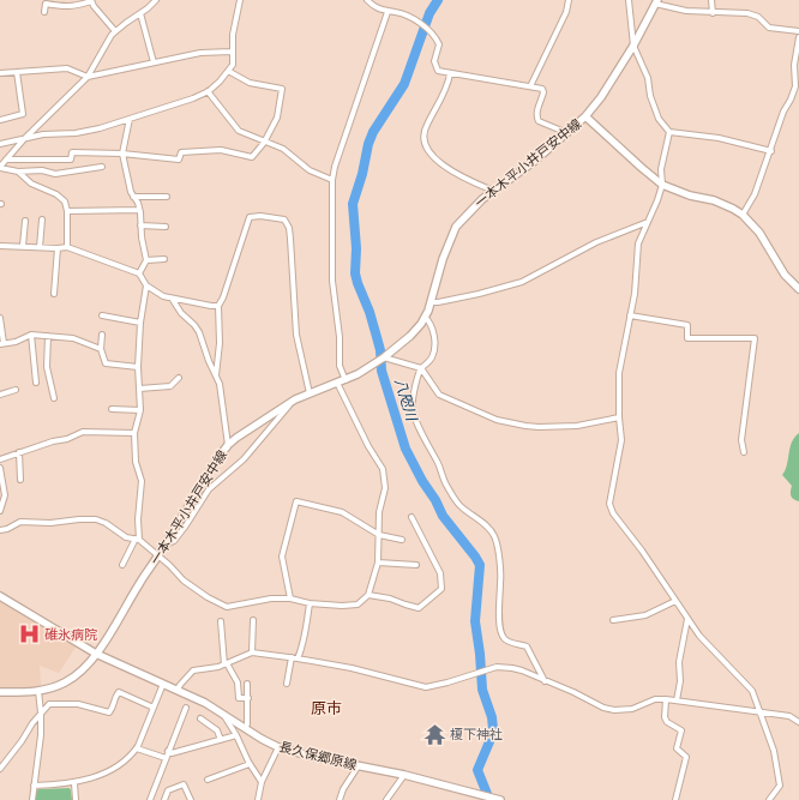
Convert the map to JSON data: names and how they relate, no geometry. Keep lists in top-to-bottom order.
{
  "streets": {
    "main road": ["一本木平小井戸安中線", "長久保郷原線"]
  },
  "crossings": [
    ["一本木平小井戸安中線", "長久保郷原線"]
  ],
  "districts": ["原市"],
  "water": ["八咫川"],
  "places": {
    "hospital": ["碓氷病院"],
    "temple": ["榎下神社"]
  }
}
